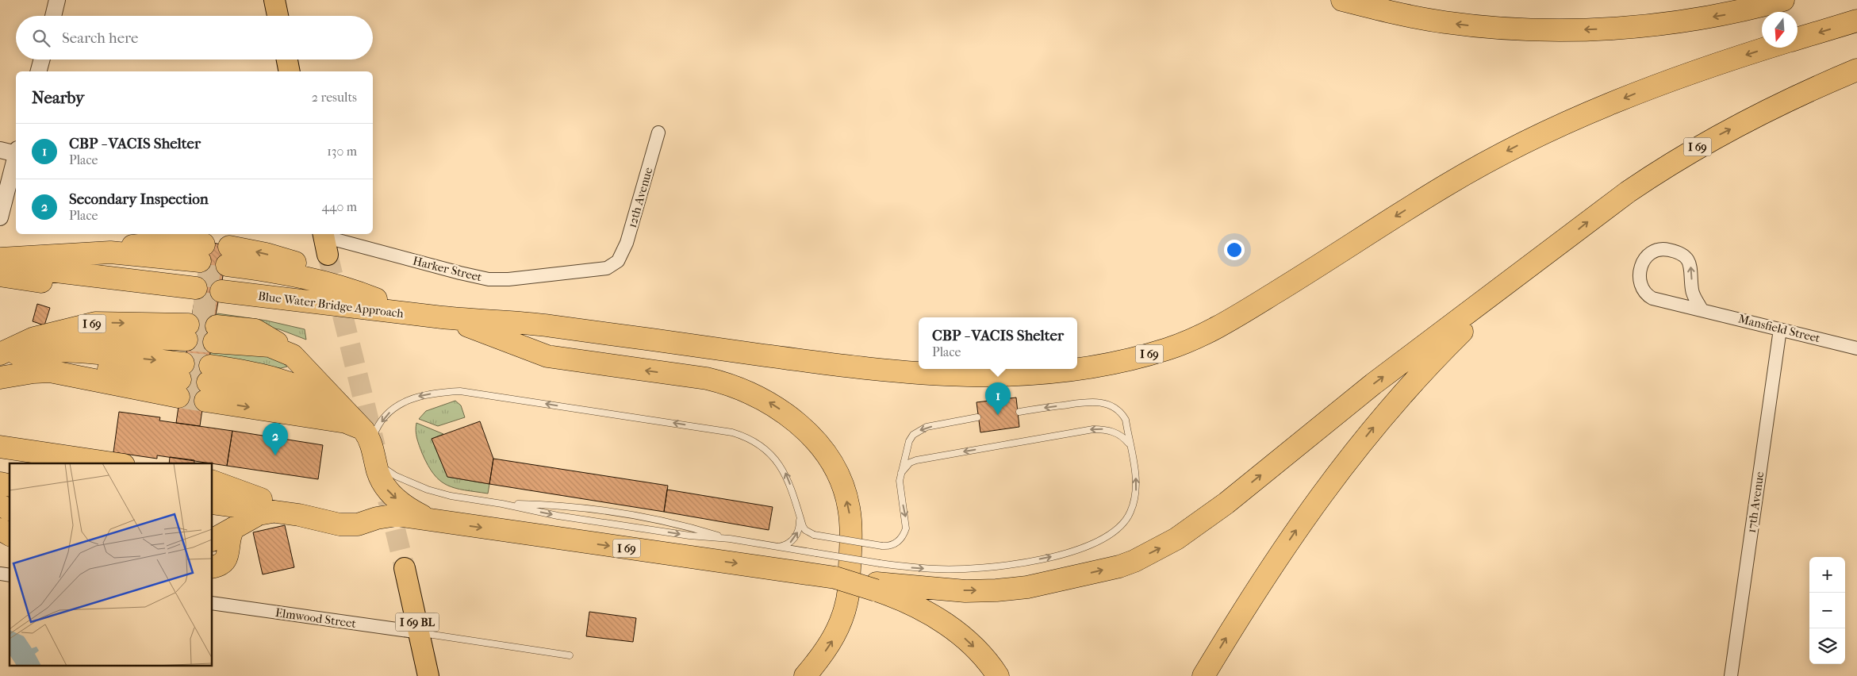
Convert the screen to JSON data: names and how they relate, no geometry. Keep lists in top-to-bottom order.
{
  "streets": {
    "highway": ["I 69", "Blue Water Bridge Approach"],
    "main road": ["I 69 BL"],
    "street": [
      "12th Avenue",
      "Harker Street",
      "Mansfield Street",
      "17th Avenue",
      "Elmwood Street"
    ]
  },
  "crossings": [
    ["I 69", "Blue Water Bridge Approach"],
    ["12th Avenue", "Harker Street"],
    ["Mansfield Street", "17th Avenue"],
    ["Elmwood Street", "I 69 BL"]
  ],
  "north": "bottom",
  "page": {
    "search": "Search here",
    "heading": ["Nearby", "2 results"],
    "list": [
      {
        "mark": "1",
        "name": "CBP - VACIS Shelter",
        "note": "Place",
        "value": "130 m"
      },
      {
        "mark": "2",
        "name": "Secondary Inspection",
        "note": "Place",
        "value": "440 m"
      }
    ],
    "popup": ["CBP - VACIS Shelter", "Place"],
    "pins": ["1", "2"],
    "map_buttons": ["+", "−"]
  }
}
